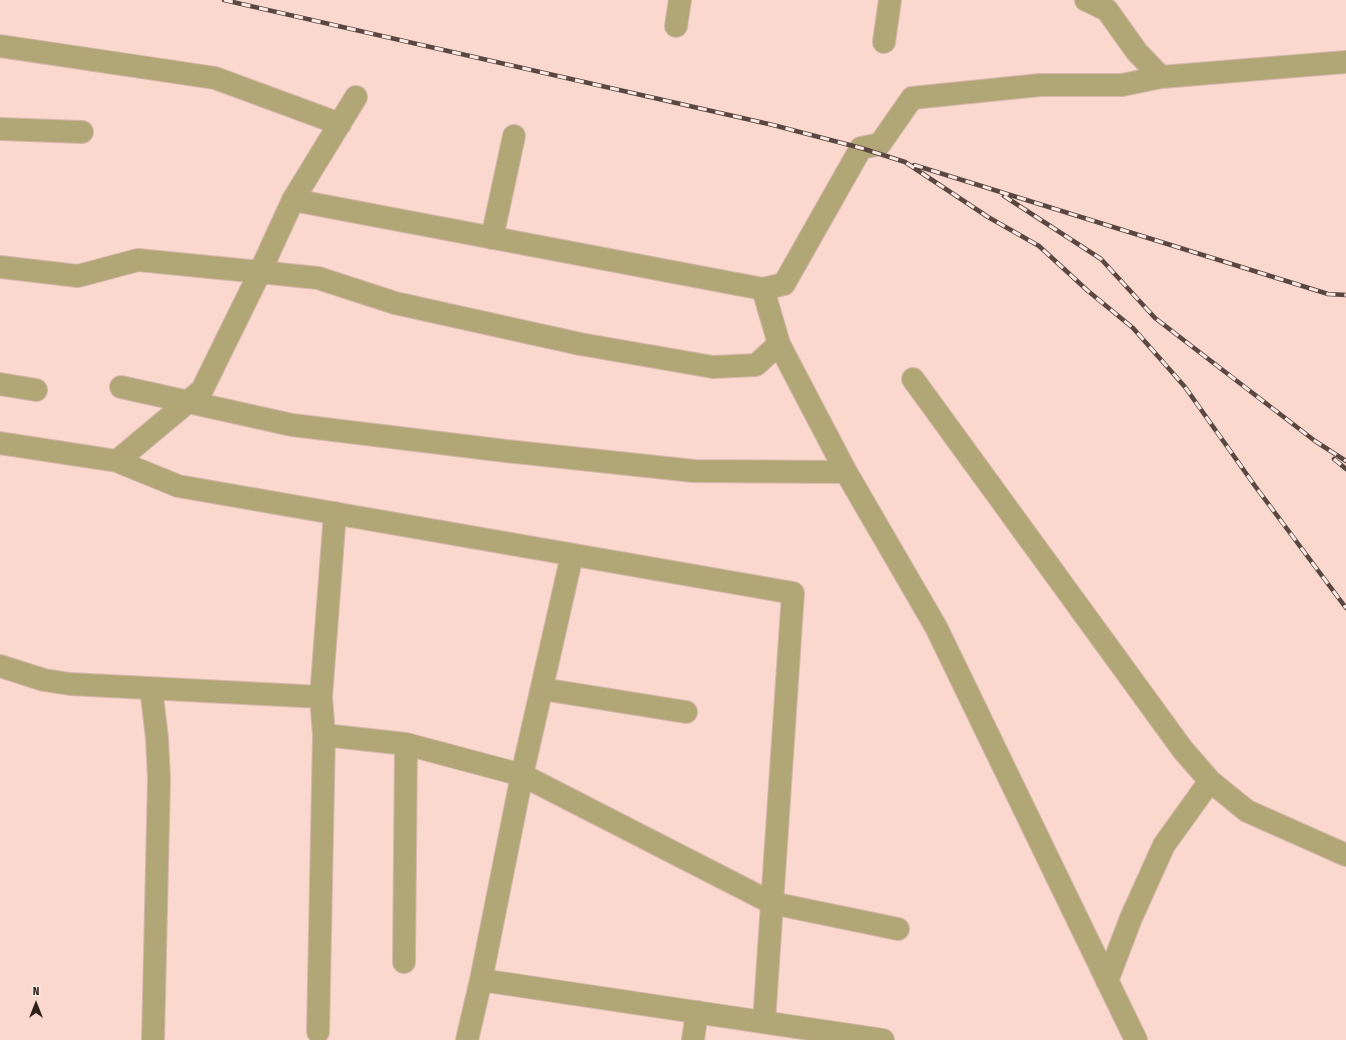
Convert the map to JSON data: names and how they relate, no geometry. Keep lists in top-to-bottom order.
{
  "north": "top"
}
